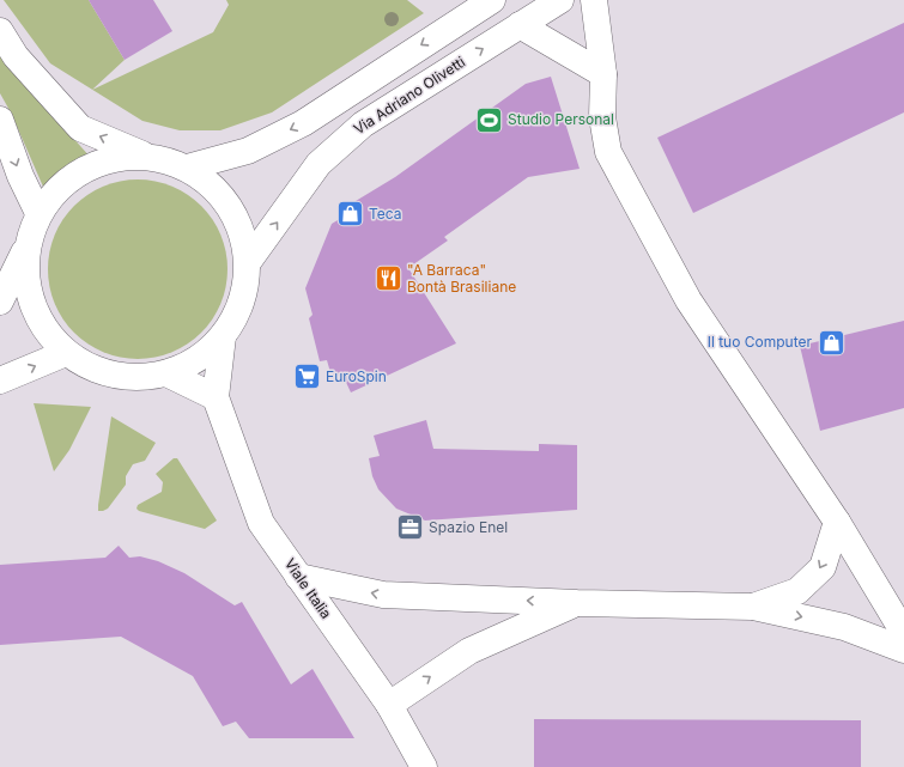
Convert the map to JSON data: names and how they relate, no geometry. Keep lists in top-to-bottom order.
{
  "streets": {
    "street": ["Via Adriano Olivetti", "Viale Italia"]
  },
  "places": {
    "sports": ["Studio Personal"],
    "shop": ["Teca", "Il tuo Computer"],
    "restaurant": ["\"A Barraca\" Bontà Brasiliane"],
    "supermarket": ["EuroSpin"],
    "office": ["Spazio Enel"]
  }
}
